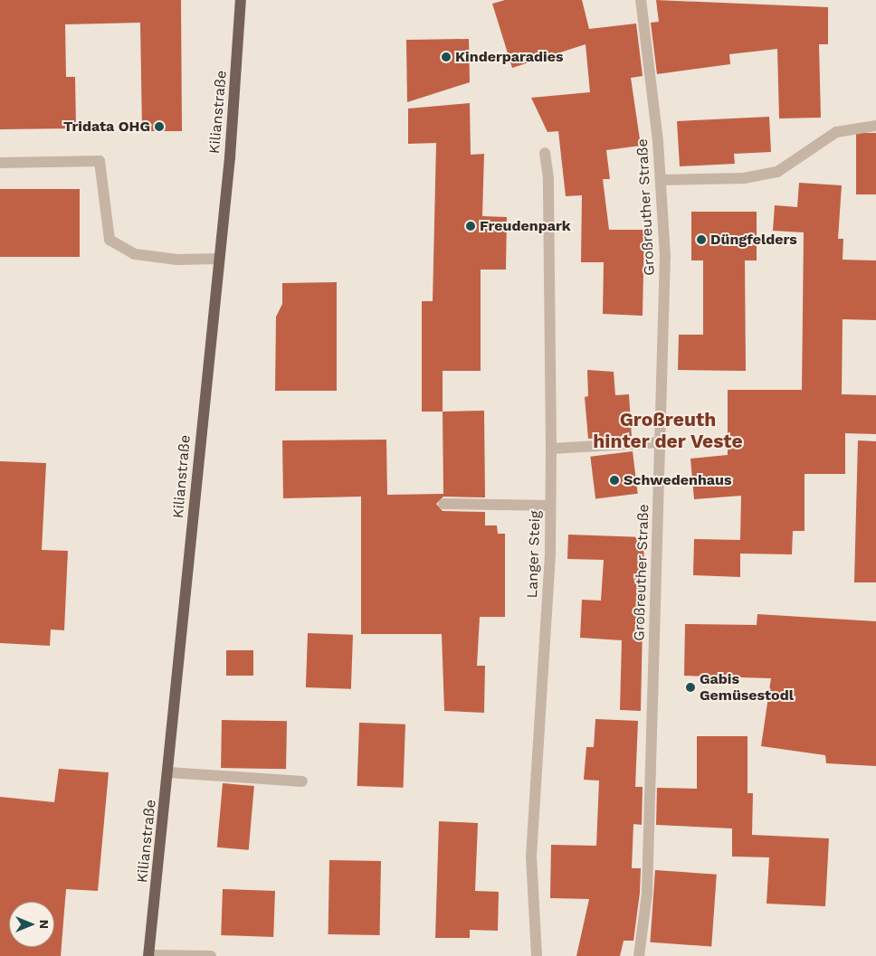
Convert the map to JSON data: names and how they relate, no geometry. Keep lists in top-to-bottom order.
{
  "streets": {
    "main road": ["Kilianstraße"],
    "street": ["Großreuther Straße", "Langer Steig"]
  },
  "districts": ["Großreuth hinter der Veste"],
  "places": [
    "Kinderparadies",
    "Tridata OHG",
    "Freudenpark",
    "Düngfelders",
    "Schwedenhaus",
    "Gabis Gemüsestodl"
  ],
  "north": "right"
}
